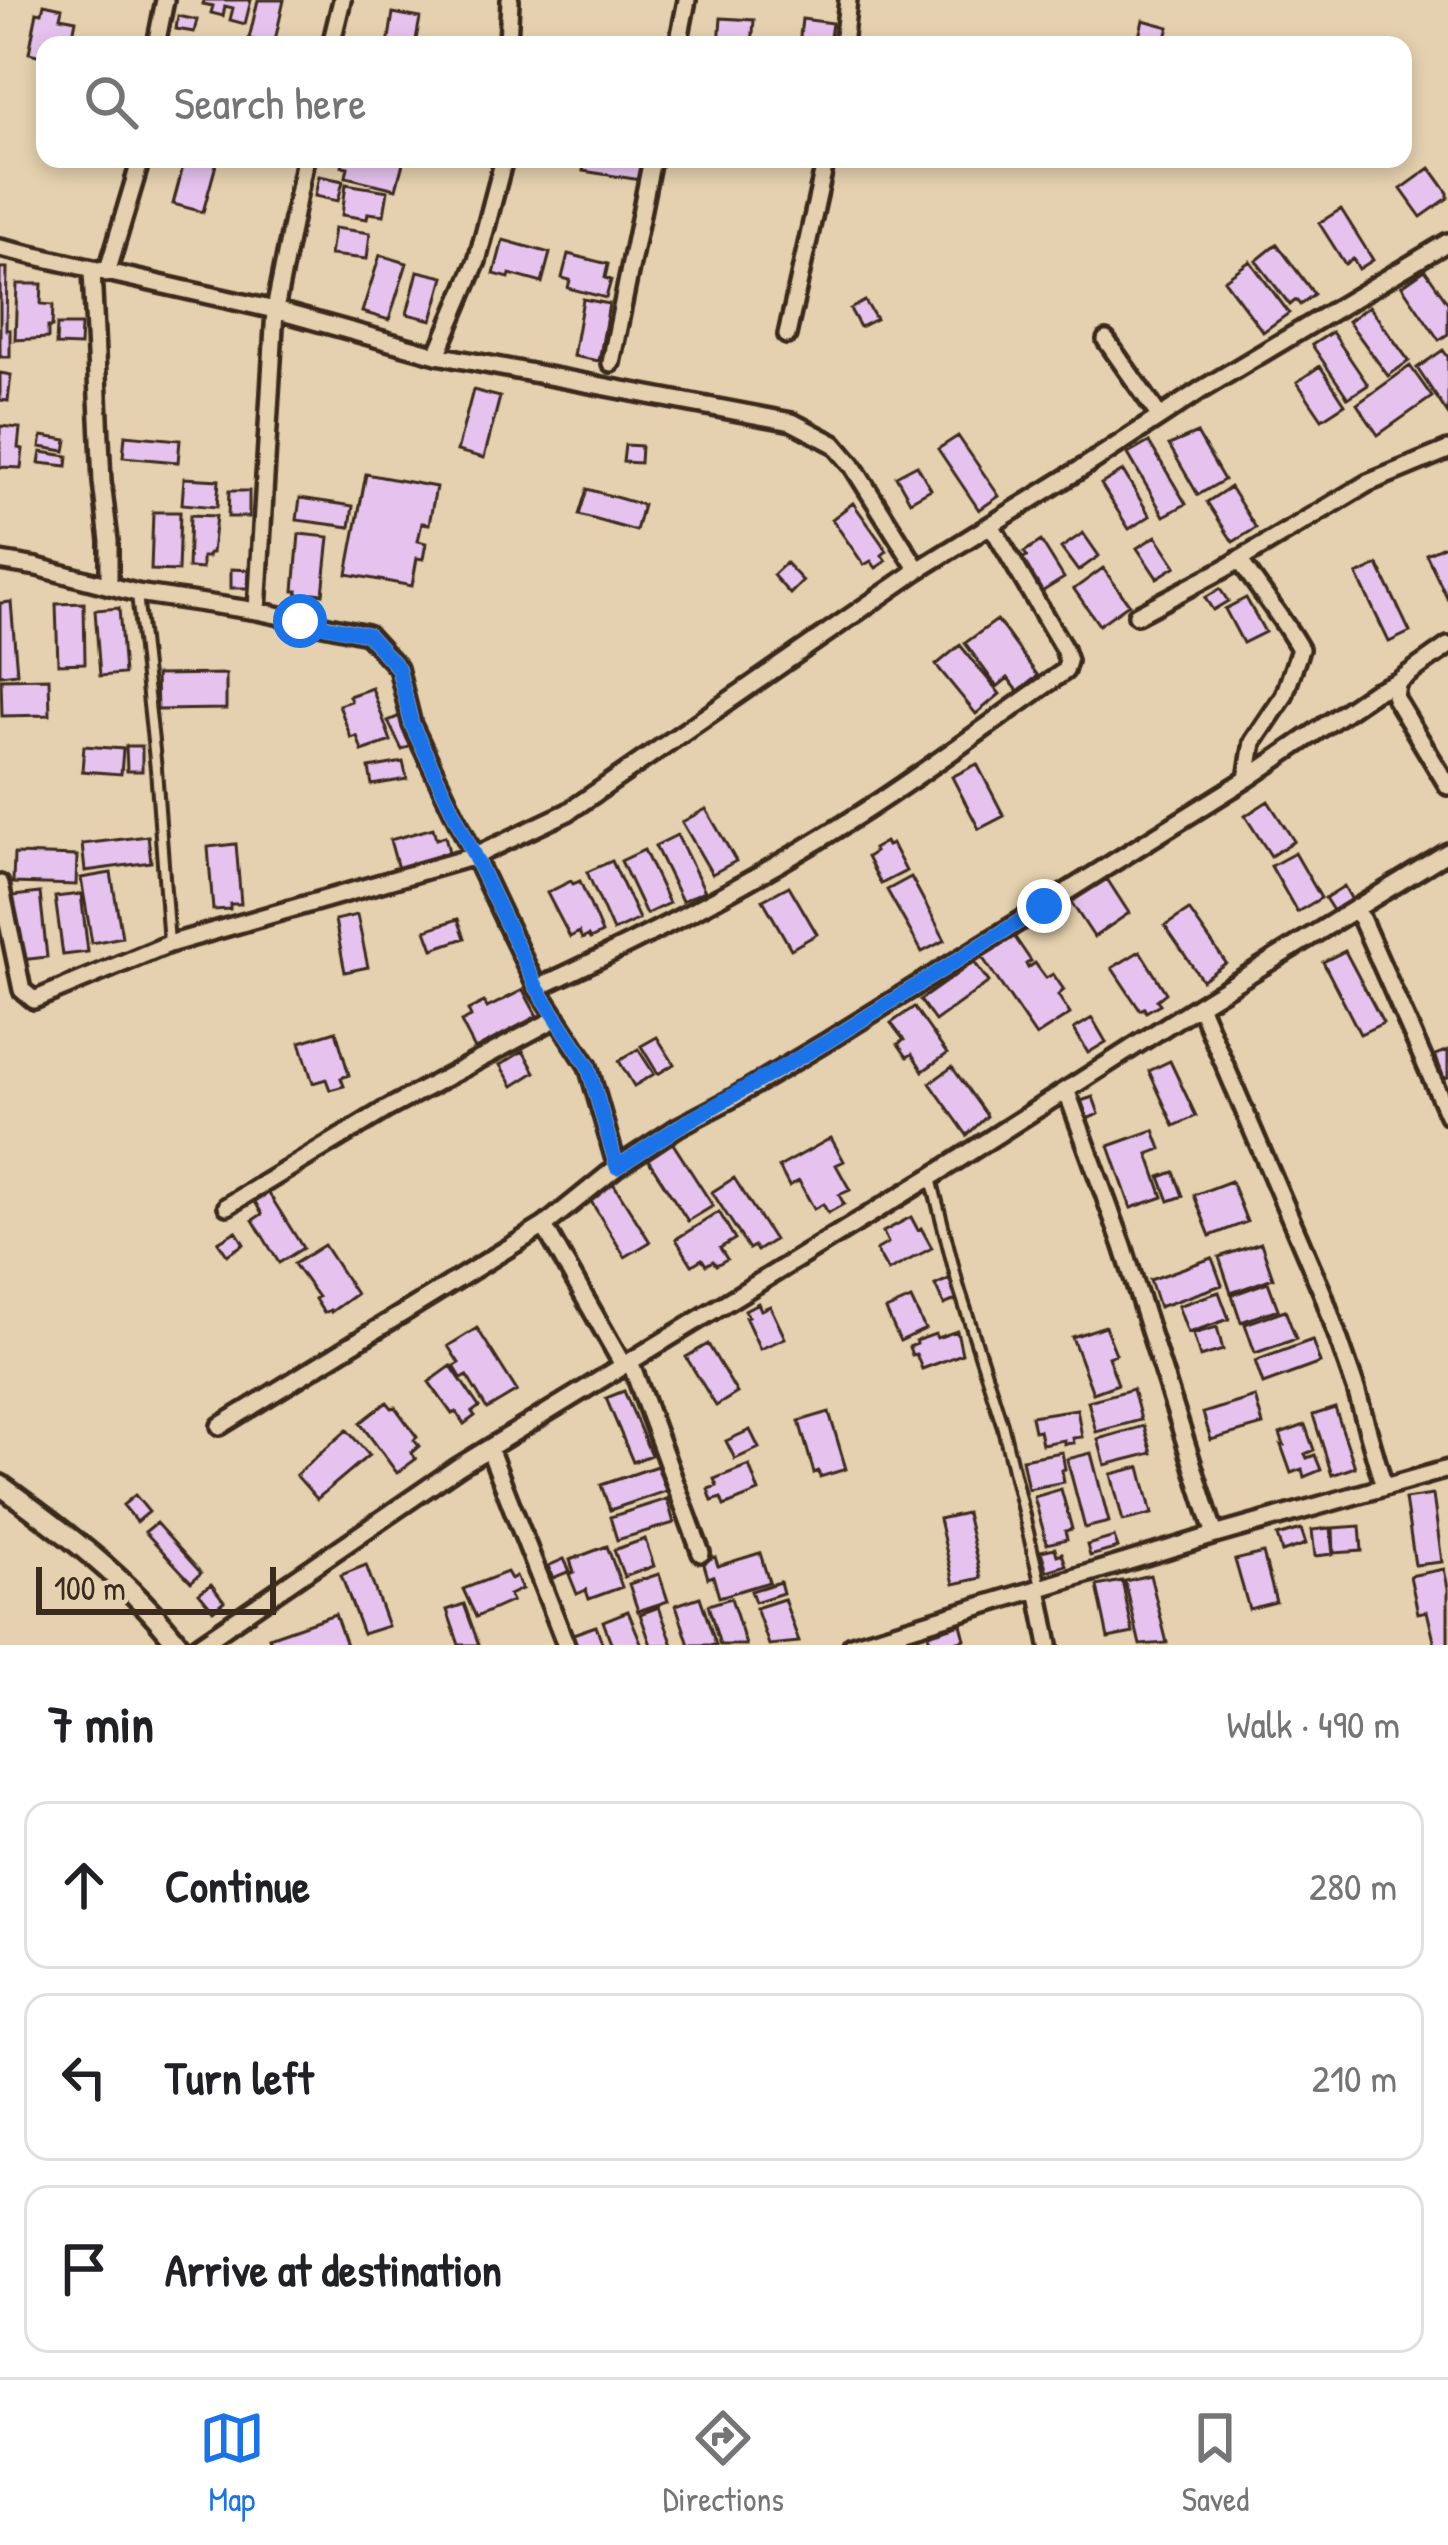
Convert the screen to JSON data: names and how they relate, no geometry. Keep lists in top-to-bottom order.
{
  "scale_bar": "100 m",
  "page": {
    "search": "Search here",
    "scale": "100 m",
    "heading": ["7 min", "Walk · 490 m"],
    "list": [
      ["Continue", "280 m"],
      ["Turn left", "210 m"],
      "Arrive at destination"
    ],
    "nav": ["Map", "Directions", "Saved"]
  }
}
